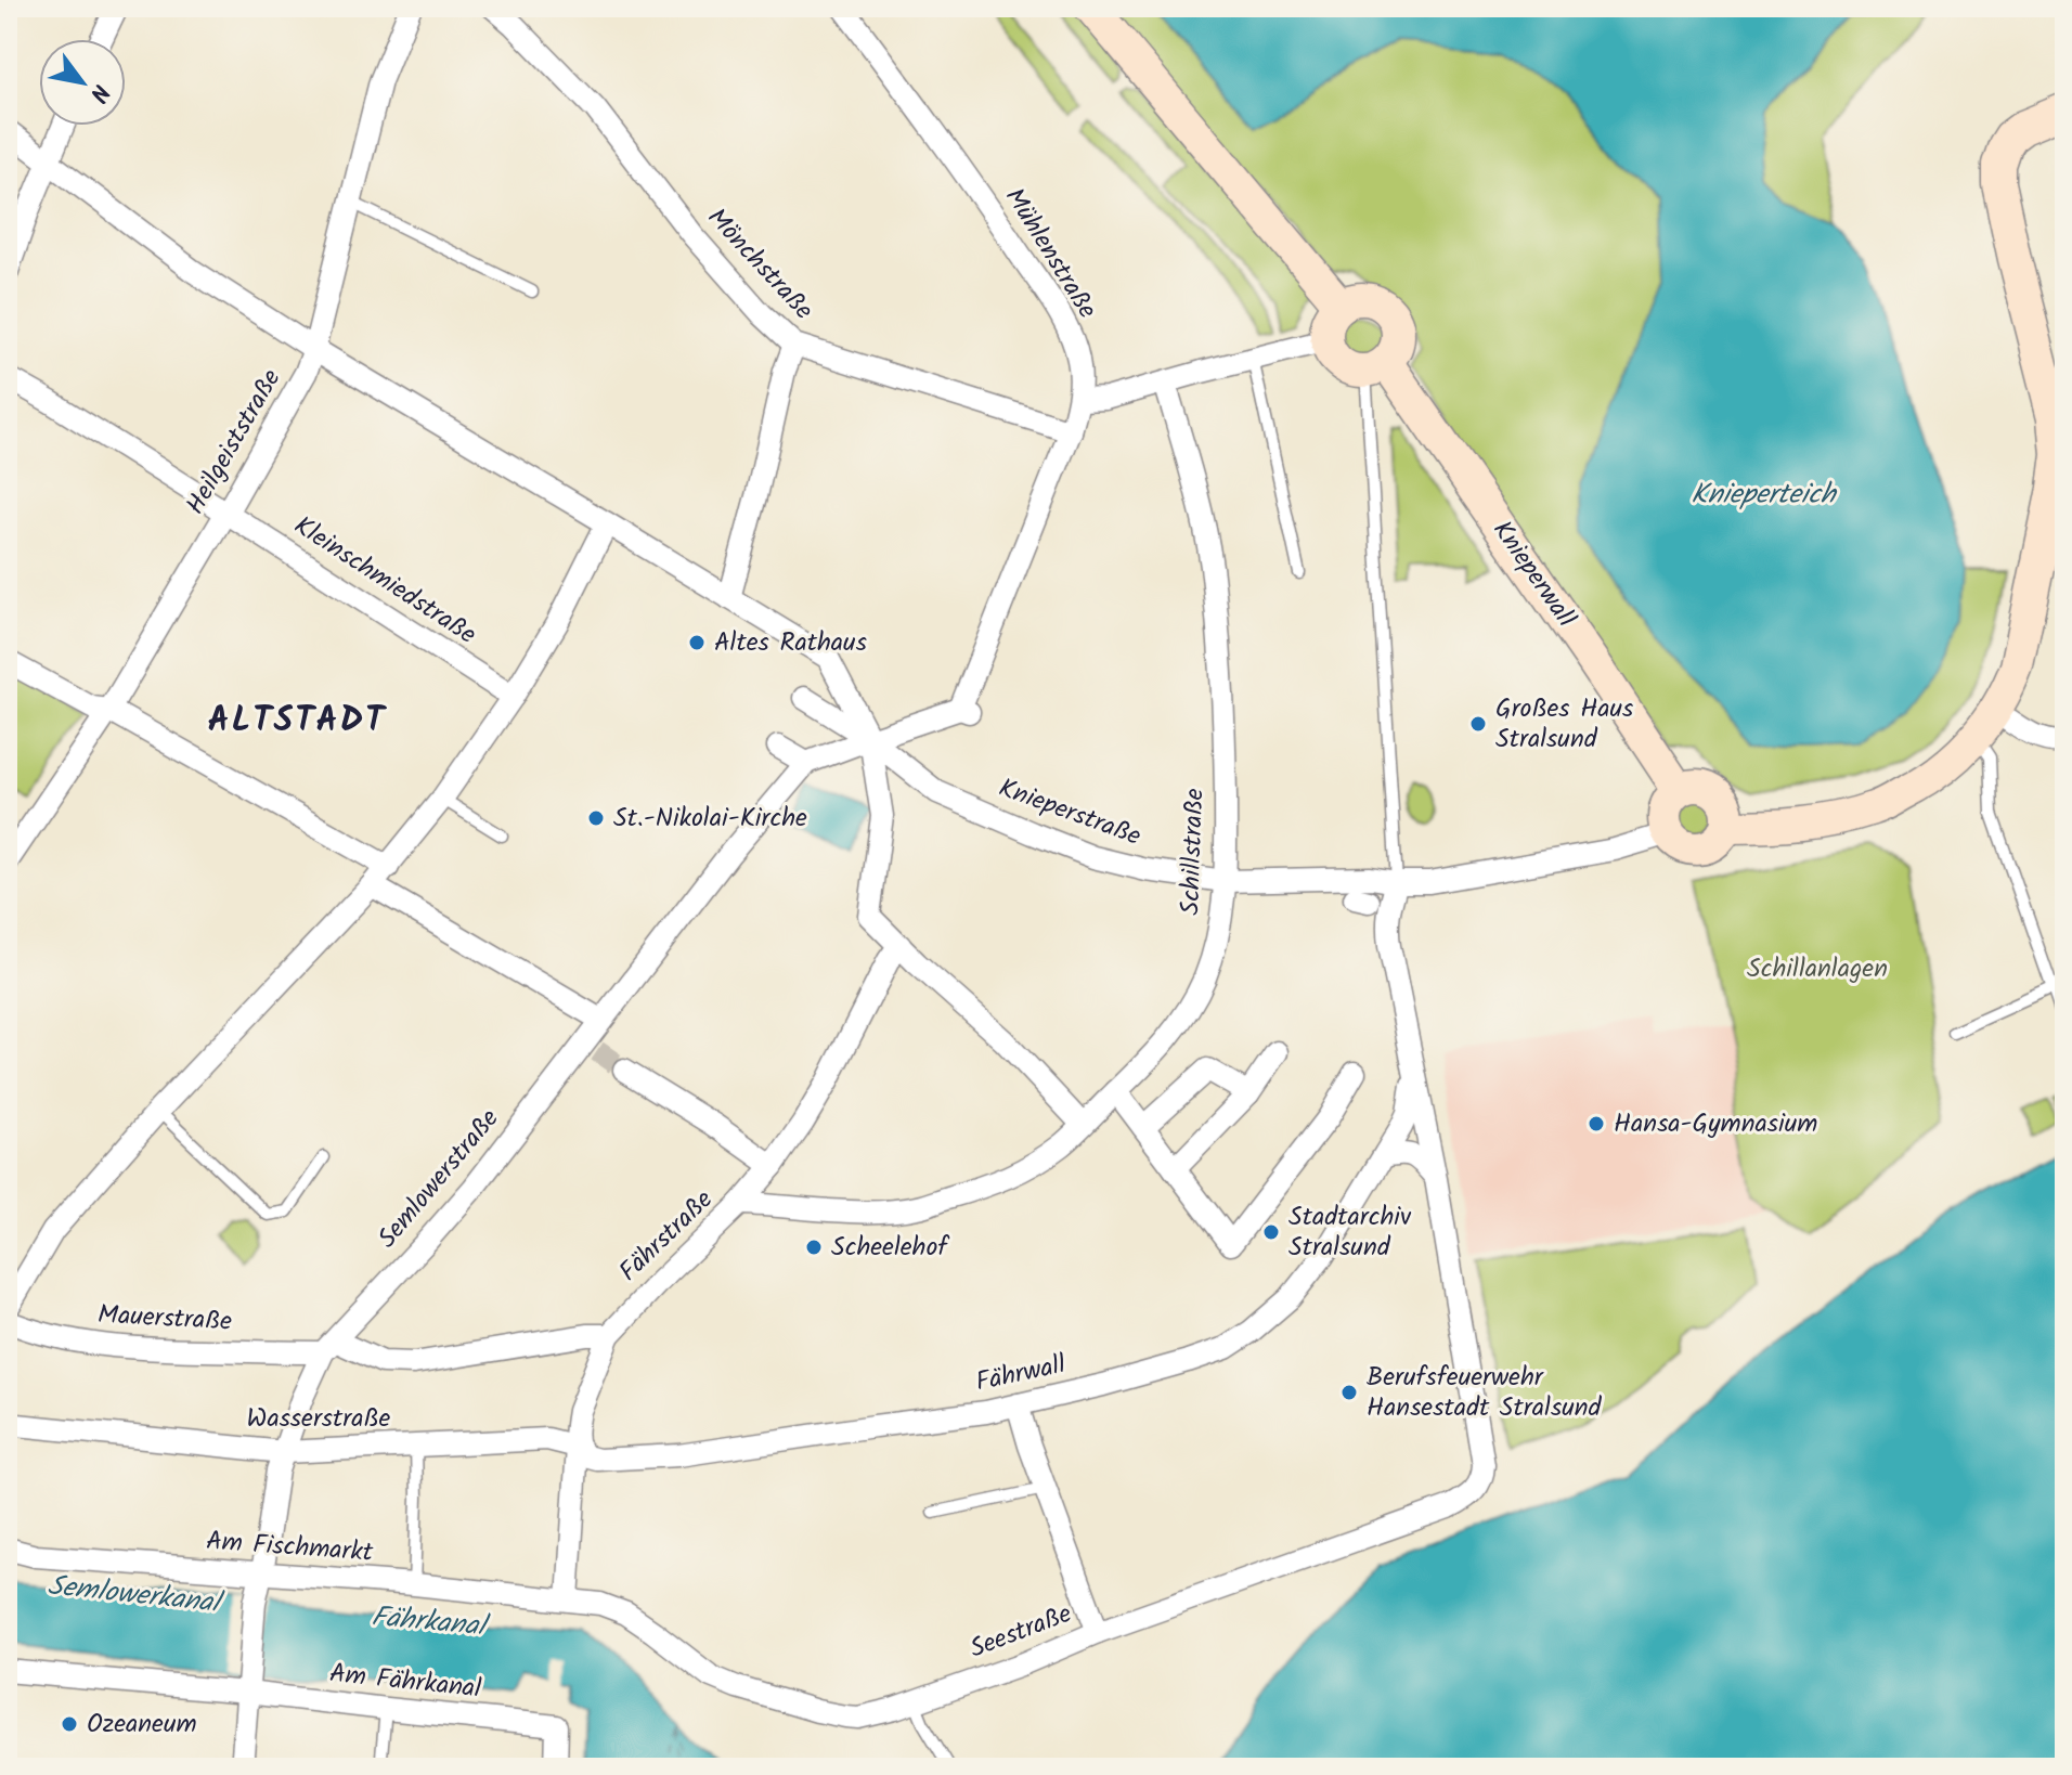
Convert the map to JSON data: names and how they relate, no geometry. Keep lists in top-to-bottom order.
{
  "streets": {
    "street": [
      "Mühlenstraße",
      "Mönchstraße",
      "Heilgeiststraße",
      "Knieperwall",
      "Kleinschmiedstraße",
      "Knieperstraße",
      "Schillstraße",
      "Semlowerstraße",
      "Fährstraße",
      "Mauerstraße",
      "Fährwall",
      "Wasserstraße",
      "Am Fischmarkt",
      "Seestraße",
      "Am Fährkanal"
    ]
  },
  "crossings": [
    ["Mühlenstraße", "Mönchstraße"],
    ["Mühlenstraße", "Knieperstraße"],
    ["Heilgeiststraße", "Kleinschmiedstraße"],
    ["Knieperwall", "Knieperstraße"],
    ["Knieperstraße", "Schillstraße"],
    ["Knieperstraße", "Fährwall"],
    ["Schillstraße", "Fährstraße"],
    ["Semlowerstraße", "Mauerstraße"],
    ["Semlowerstraße", "Wasserstraße"],
    ["Semlowerstraße", "Am Fischmarkt"],
    ["Semlowerstraße", "Am Fährkanal"],
    ["Fährstraße", "Mauerstraße"],
    ["Fährstraße", "Fährwall"],
    ["Fährstraße", "Wasserstraße"],
    ["Fährstraße", "Am Fischmarkt"],
    ["Fährstraße", "Seestraße"],
    ["Fährwall", "Wasserstraße"],
    ["Fährwall", "Seestraße"],
    ["Am Fischmarkt", "Seestraße"]
  ],
  "districts": ["ALTSTADT"],
  "water": ["Knieperteich", "Semlowerkanal", "Fährkanal"],
  "parks": ["Schillanlagen"],
  "places": [
    "Altes Rathaus",
    "Großes Haus Stralsund",
    "St.-Nikolai-Kirche",
    "Hansa-Gymnasium",
    "Stadtarchiv Stralsund",
    "Scheelehof",
    "Berufsfeuerwehr Hansestadt Stralsund",
    "Ozeaneum"
  ],
  "north": "bottom right"
}
